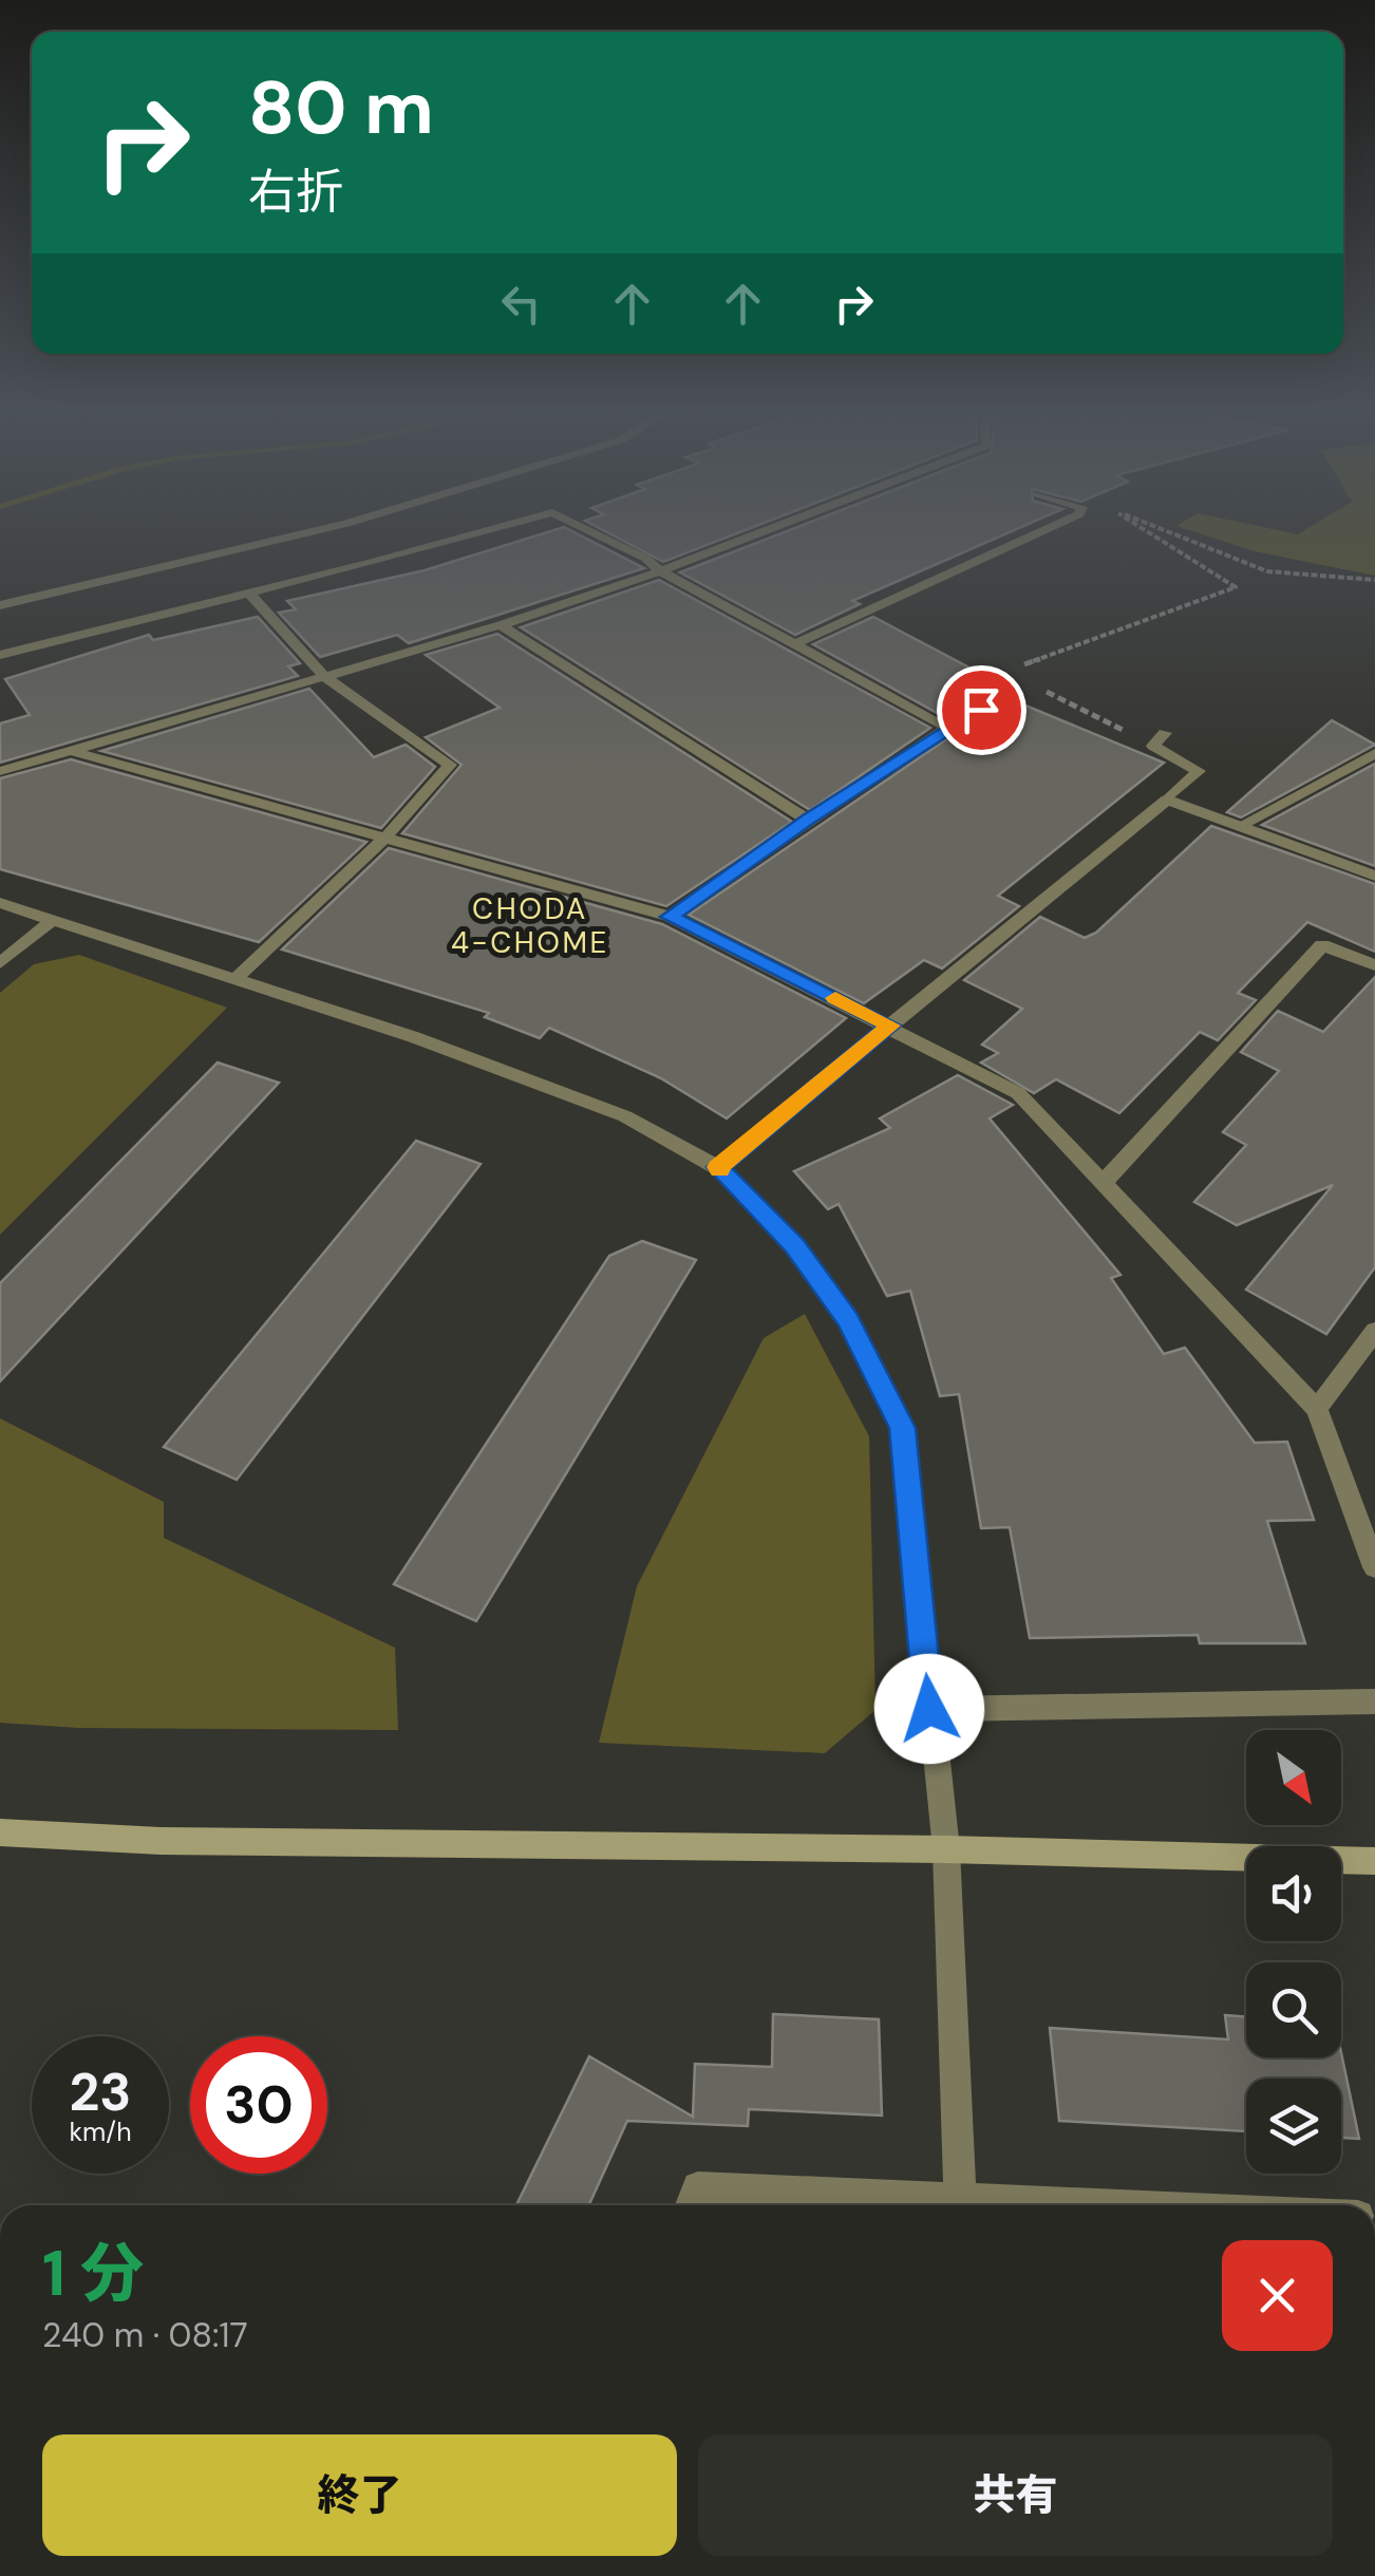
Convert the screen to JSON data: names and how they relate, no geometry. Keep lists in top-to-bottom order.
{
  "districts": ["CHODA 4-CHOME"],
  "north": "bottom right",
  "page": {
    "turn": ["80 m", "右折"],
    "speed": "23 km/h",
    "limit": "30",
    "heading": ["1 分", "240 m · 08:17"],
    "buttons": ["終了", "共有"]
  }
}
